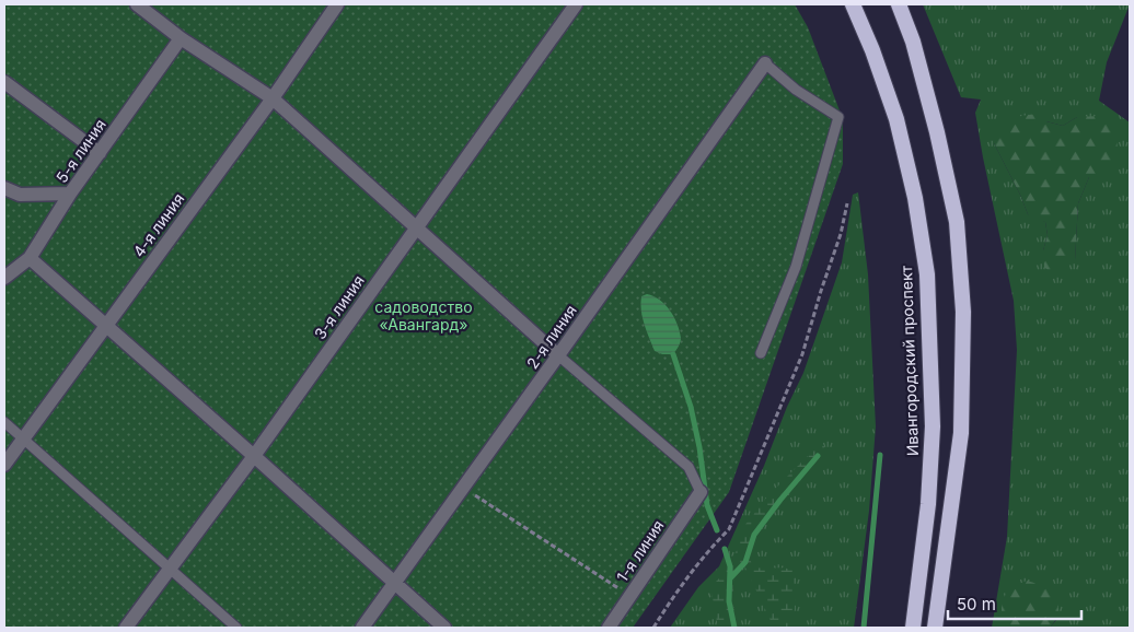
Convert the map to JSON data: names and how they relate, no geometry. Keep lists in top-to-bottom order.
{
  "streets": {
    "highway": ["Ивангородский проспект"],
    "street": [
      "5-я линия",
      "4-я линия",
      "3-я линия",
      "2-я линия",
      "1-я линия"
    ]
  },
  "parks": ["садоводство «Авангард»"],
  "scale_bar": "50 m"
}
